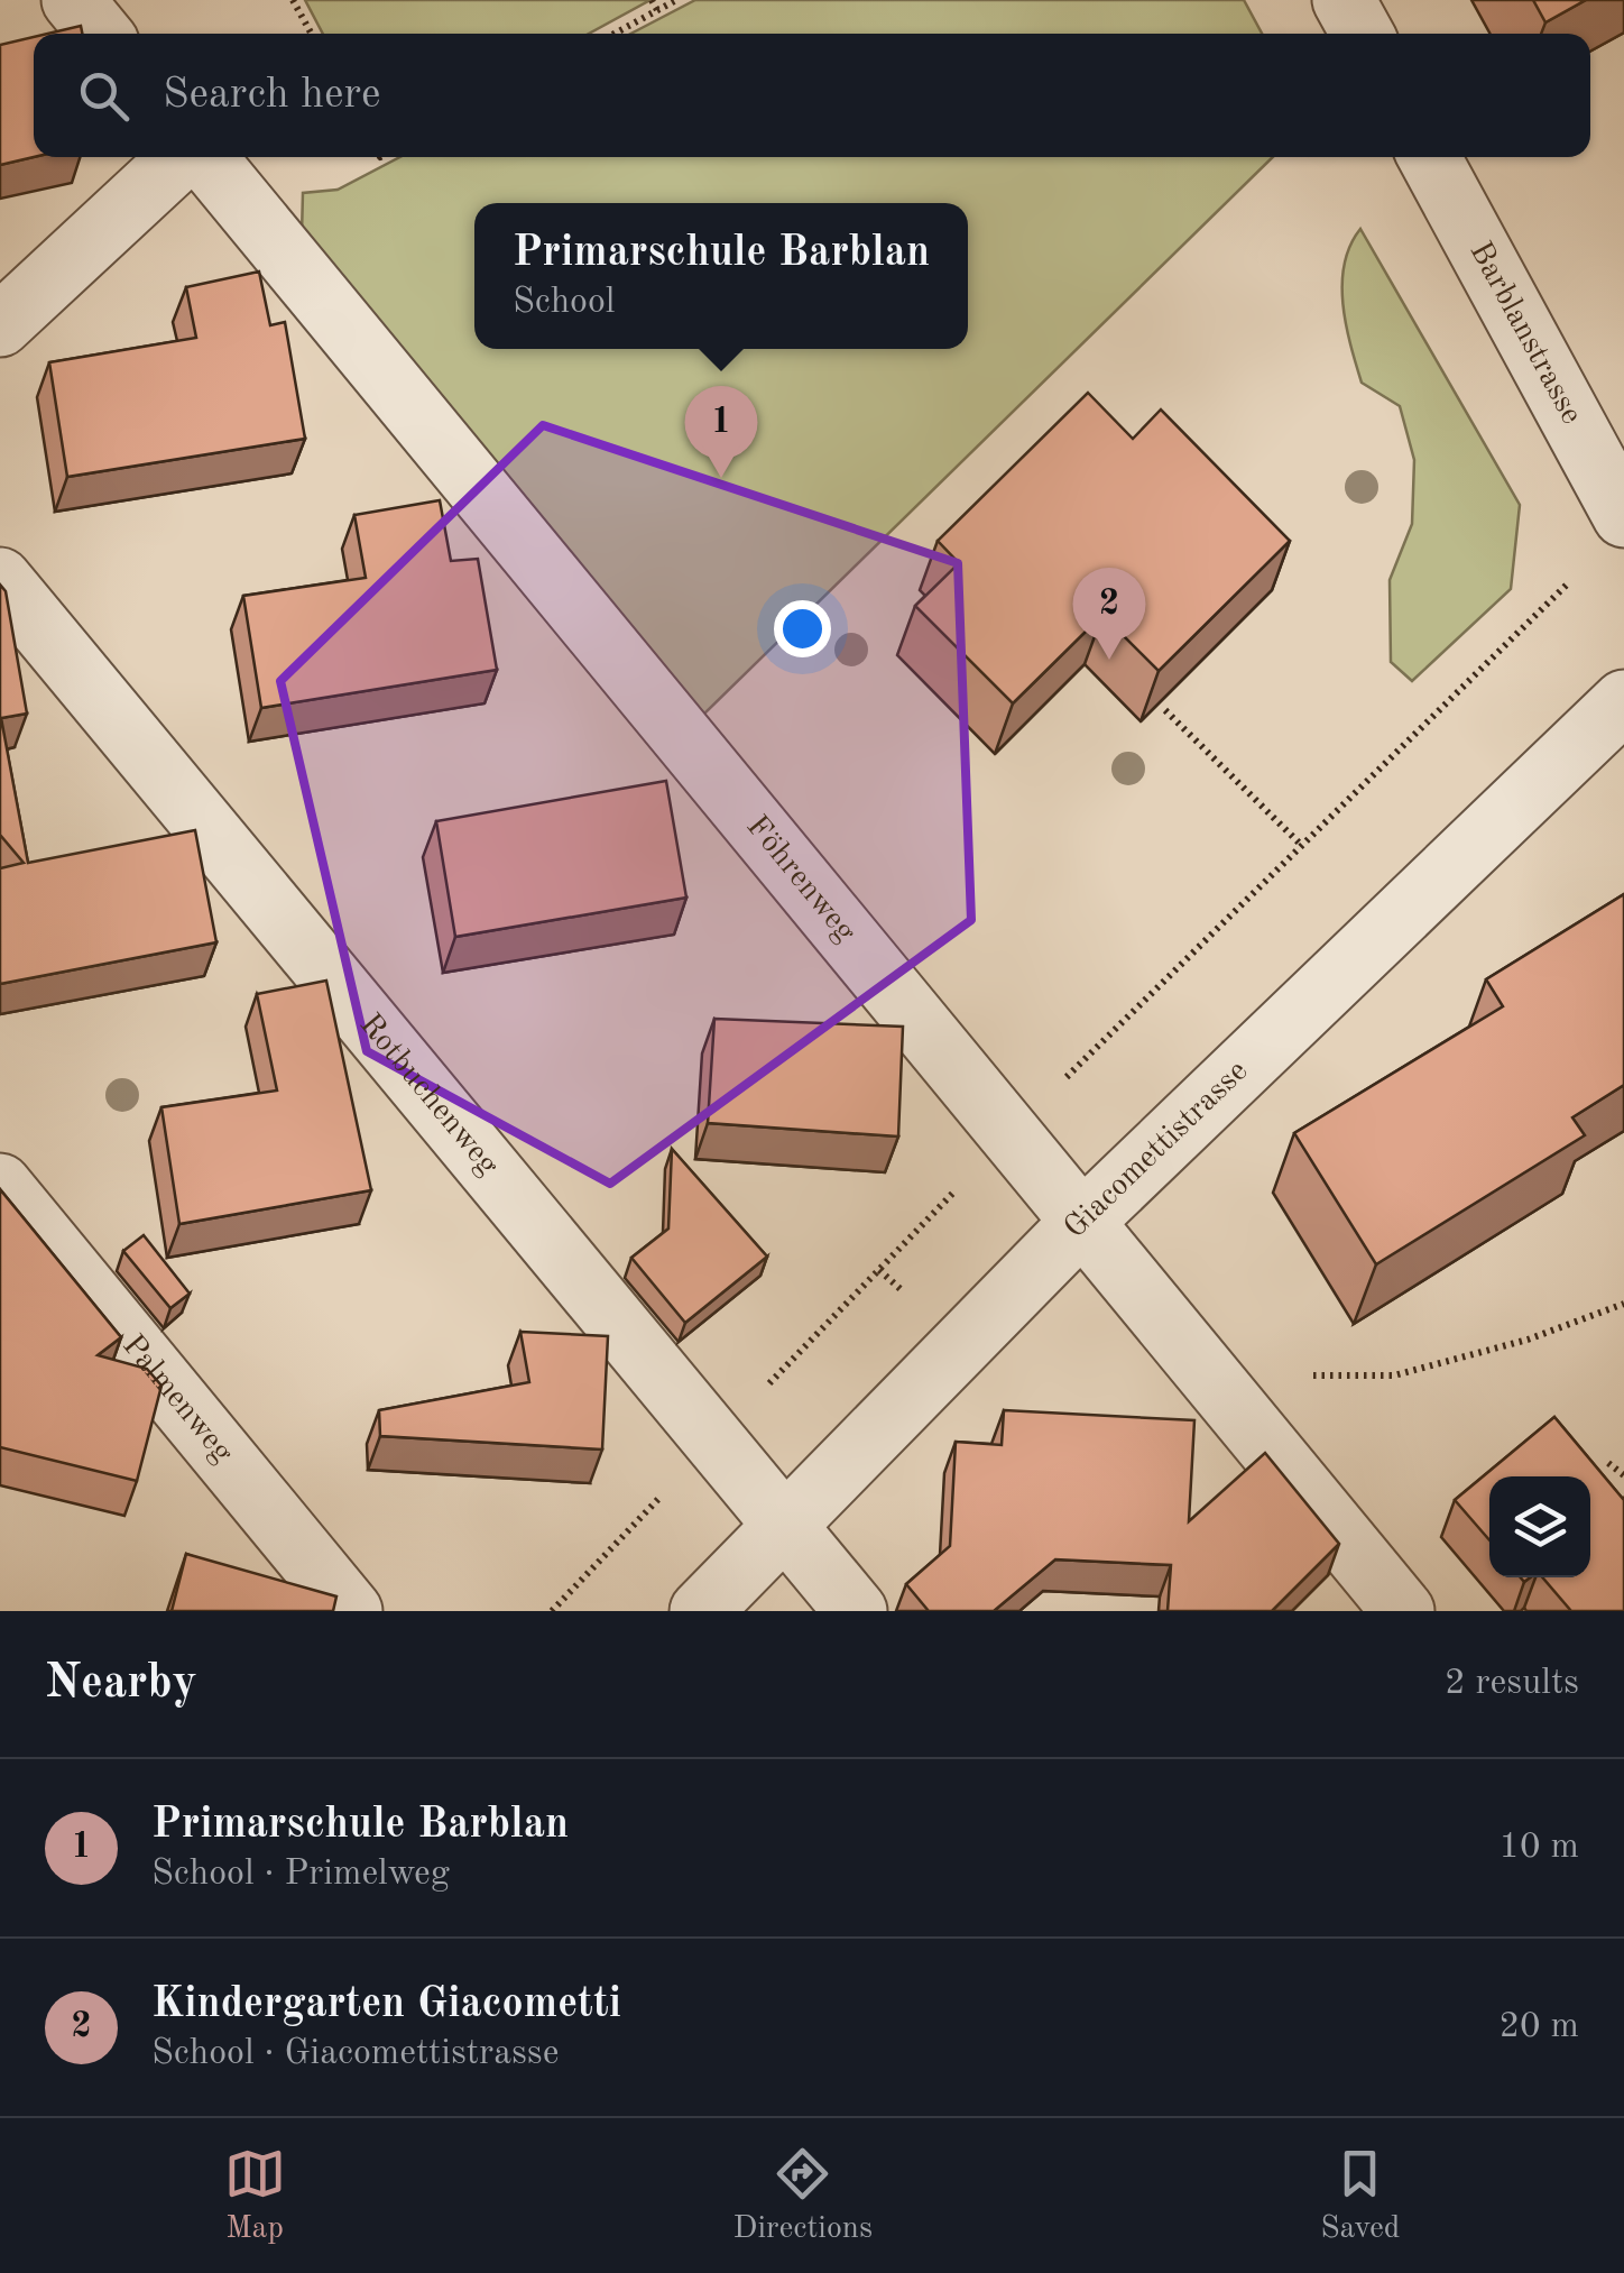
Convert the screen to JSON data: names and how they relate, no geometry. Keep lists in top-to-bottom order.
{
  "streets": {
    "street": [
      "Barblanstrasse",
      "Föhrenweg",
      "Rotbuchenweg",
      "Giacomettistrasse",
      "Palmenweg"
    ]
  },
  "crossings": [
    ["Föhrenweg", "Giacomettistrasse"],
    ["Rotbuchenweg", "Giacomettistrasse"]
  ],
  "page": {
    "search": "Search here",
    "popup": ["Primarschule Barblan", "School"],
    "pins": ["1", "2"],
    "heading": ["Nearby", "2 results"],
    "list": [
      {
        "mark": "1",
        "name": "Primarschule Barblan",
        "note": "School · Primelweg",
        "value": "10 m"
      },
      {
        "mark": "2",
        "name": "Kindergarten Giacometti",
        "note": "School · Giacomettistrasse",
        "value": "20 m"
      }
    ],
    "nav": ["Map", "Directions", "Saved"]
  }
}
